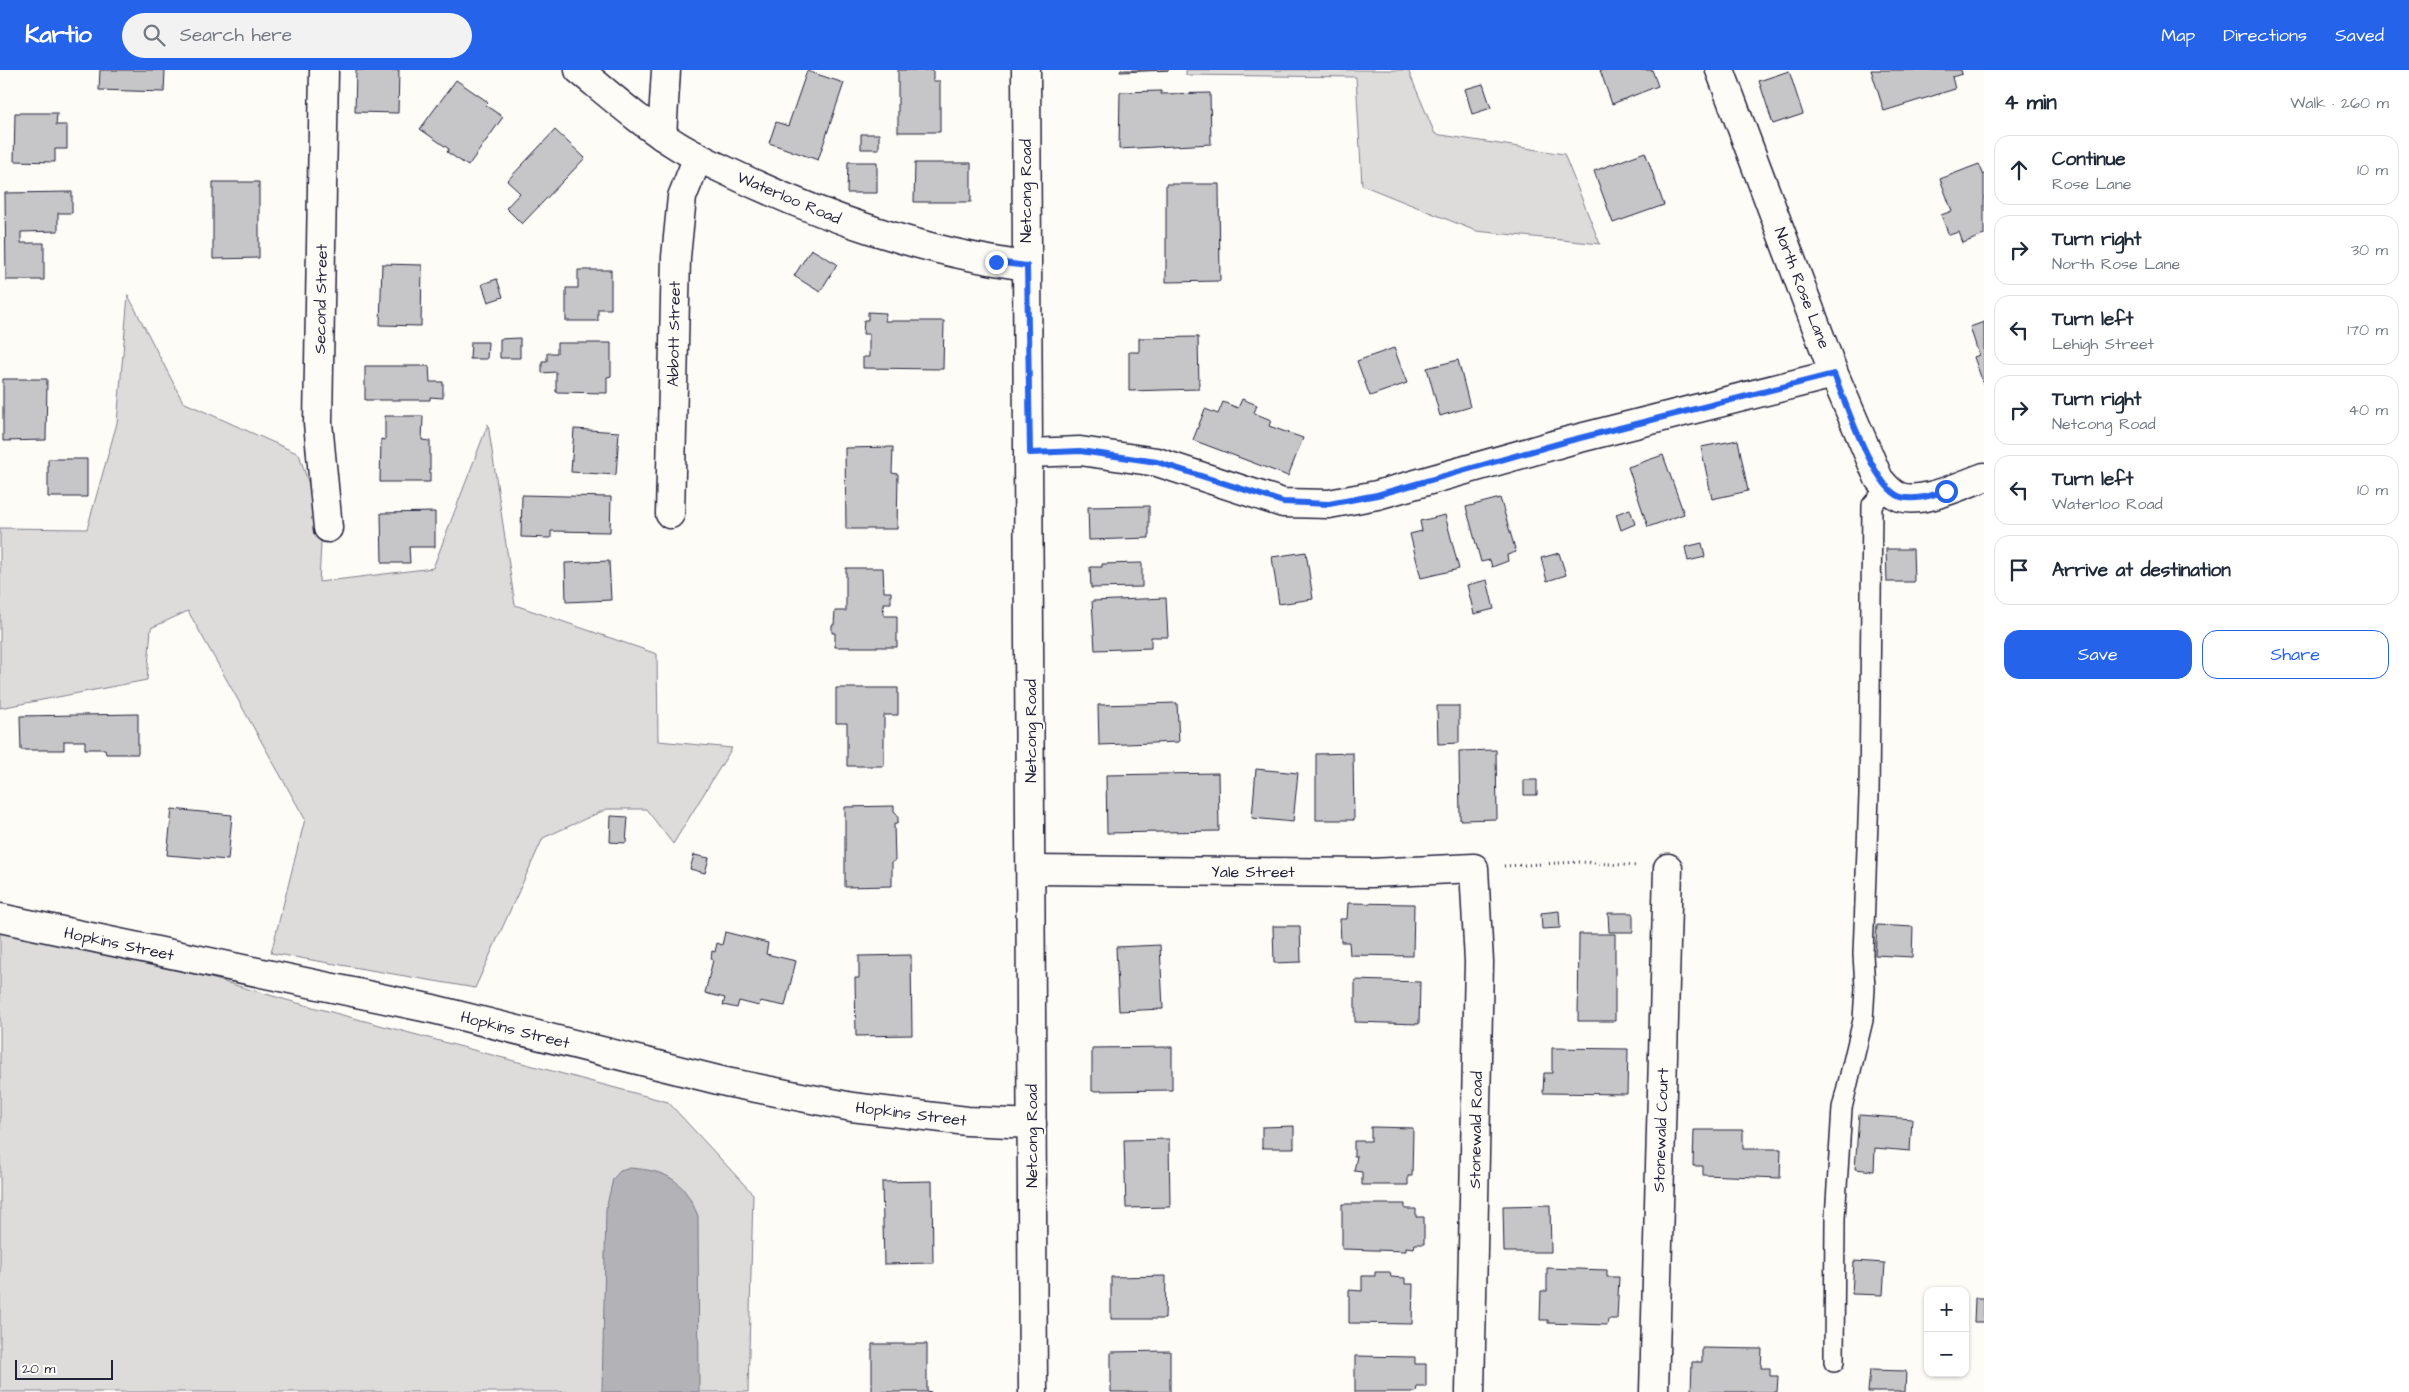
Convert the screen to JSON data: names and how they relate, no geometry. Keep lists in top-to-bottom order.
{
  "streets": {
    "street": [
      "Netcong Road",
      "Waterloo Road",
      "North Rose Lane",
      "Second Street",
      "Abbott Street",
      "Yale Street",
      "Hopkins Street",
      "Stonewald Road",
      "Stonewald Court"
    ]
  },
  "crossings": [
    ["Netcong Road", "Waterloo Road"],
    ["Netcong Road", "Yale Street"],
    ["Netcong Road", "Hopkins Street"],
    ["Waterloo Road", "Abbott Street"],
    ["Yale Street", "Stonewald Road"]
  ],
  "scale_bar": "20 m",
  "page": {
    "header": "Kartio",
    "search": "Search here",
    "nav": ["Map", "Directions", "Saved"],
    "heading": ["4 min", "Walk · 260 m"],
    "list": [
      ["Continue", "Rose Lane", "10 m"],
      ["Turn right", "North Rose Lane", "30 m"],
      ["Turn left", "Lehigh Street", "170 m"],
      ["Turn right", "Netcong Road", "40 m"],
      ["Turn left", "Waterloo Road", "10 m"],
      "Arrive at destination"
    ],
    "buttons": ["Save", "Share"],
    "map_buttons": ["+", "−"],
    "scale": "20 m"
  }
}
